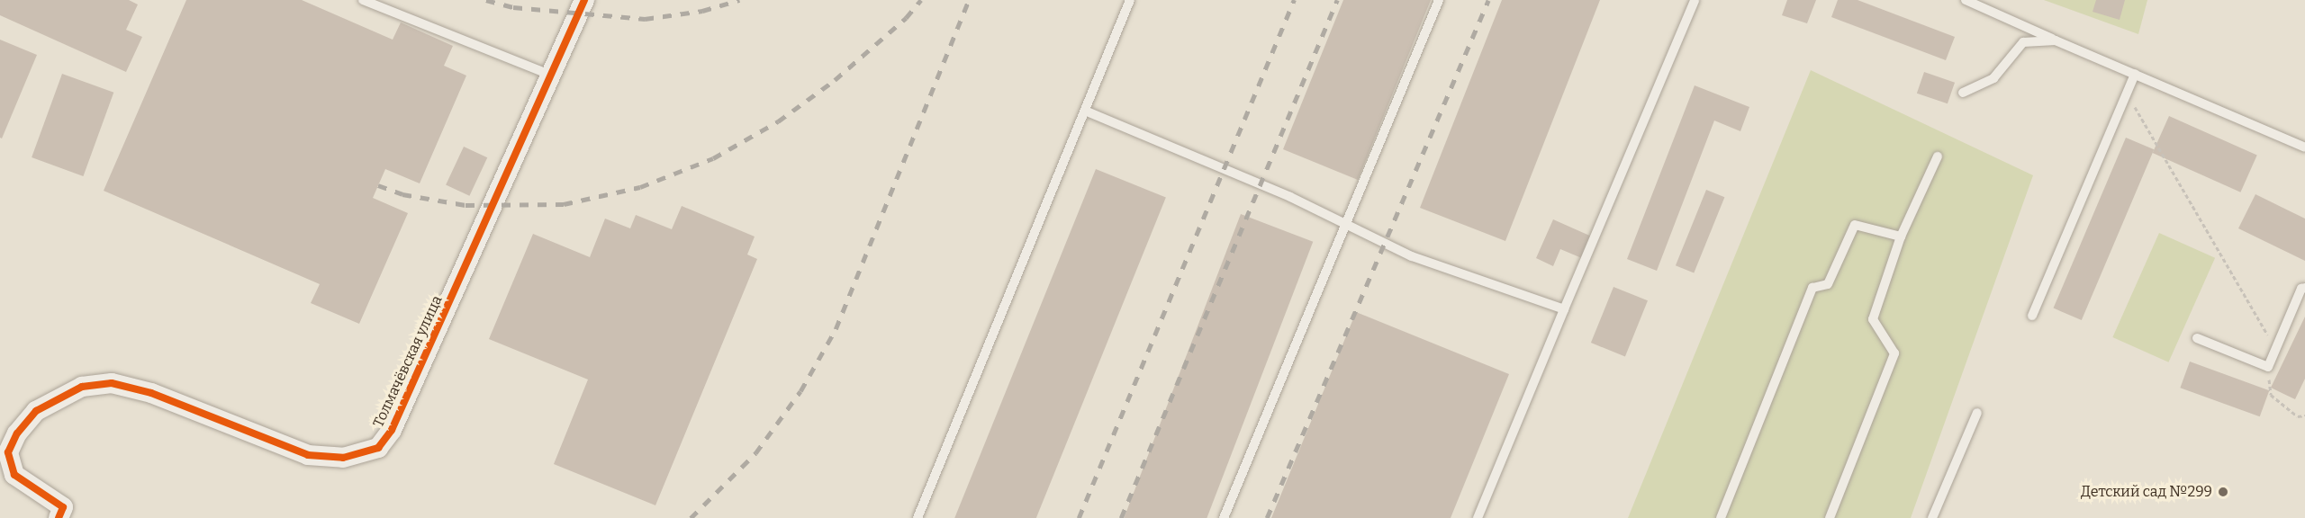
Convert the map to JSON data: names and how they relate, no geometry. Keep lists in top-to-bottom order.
{
  "streets": {
    "street": ["Толмачёвская улица"]
  },
  "places": ["Детский сад №299"]
}
